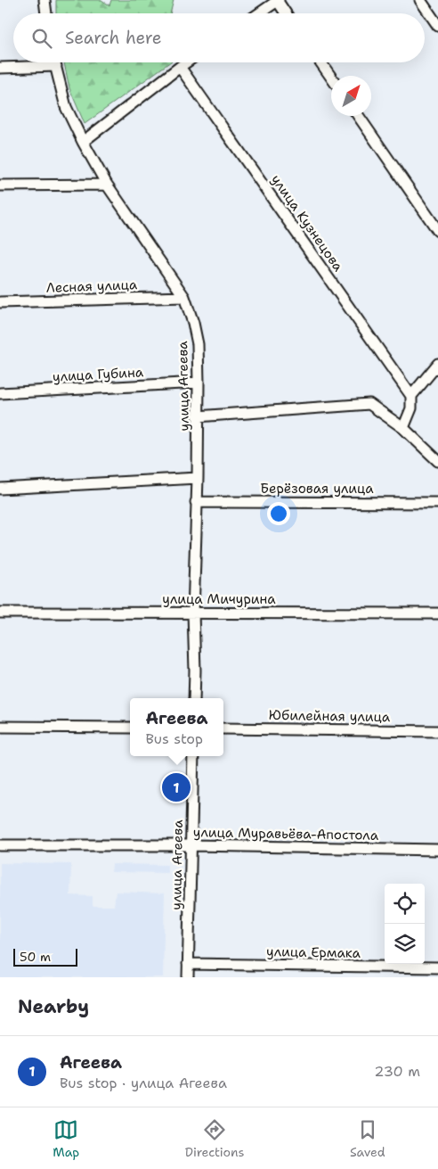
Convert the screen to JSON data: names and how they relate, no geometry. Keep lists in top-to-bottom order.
{
  "streets": {
    "street": [
      "улица Кузнецова",
      "Лесная улица",
      "улица Губина",
      "улица Агеева",
      "Берёзовая улица",
      "улица Мичурина",
      "Юбилейная улица",
      "улица Муравьёва-Апостола",
      "улица Ермака"
    ]
  },
  "crossings": [
    ["Лесная улица", "улица Агеева"],
    ["улица Губина", "улица Агеева"],
    ["улица Агеева", "Берёзовая улица"],
    ["улица Агеева", "улица Мичурина"],
    ["улица Агеева", "улица Муравьёва-Апостола"],
    ["улица Агеева", "улица Ермака"]
  ],
  "scale_bar": "50 m",
  "north": "top right",
  "page": {
    "search": "Search here",
    "popup": ["Агеева", "Bus stop"],
    "pins": "1",
    "scale": "50 m",
    "heading": "Nearby",
    "list": [
      {
        "mark": "1",
        "name": "Агеева",
        "note": "Bus stop · улица Агеева",
        "value": "230 m"
      }
    ],
    "nav": ["Map", "Directions", "Saved"]
  }
}
